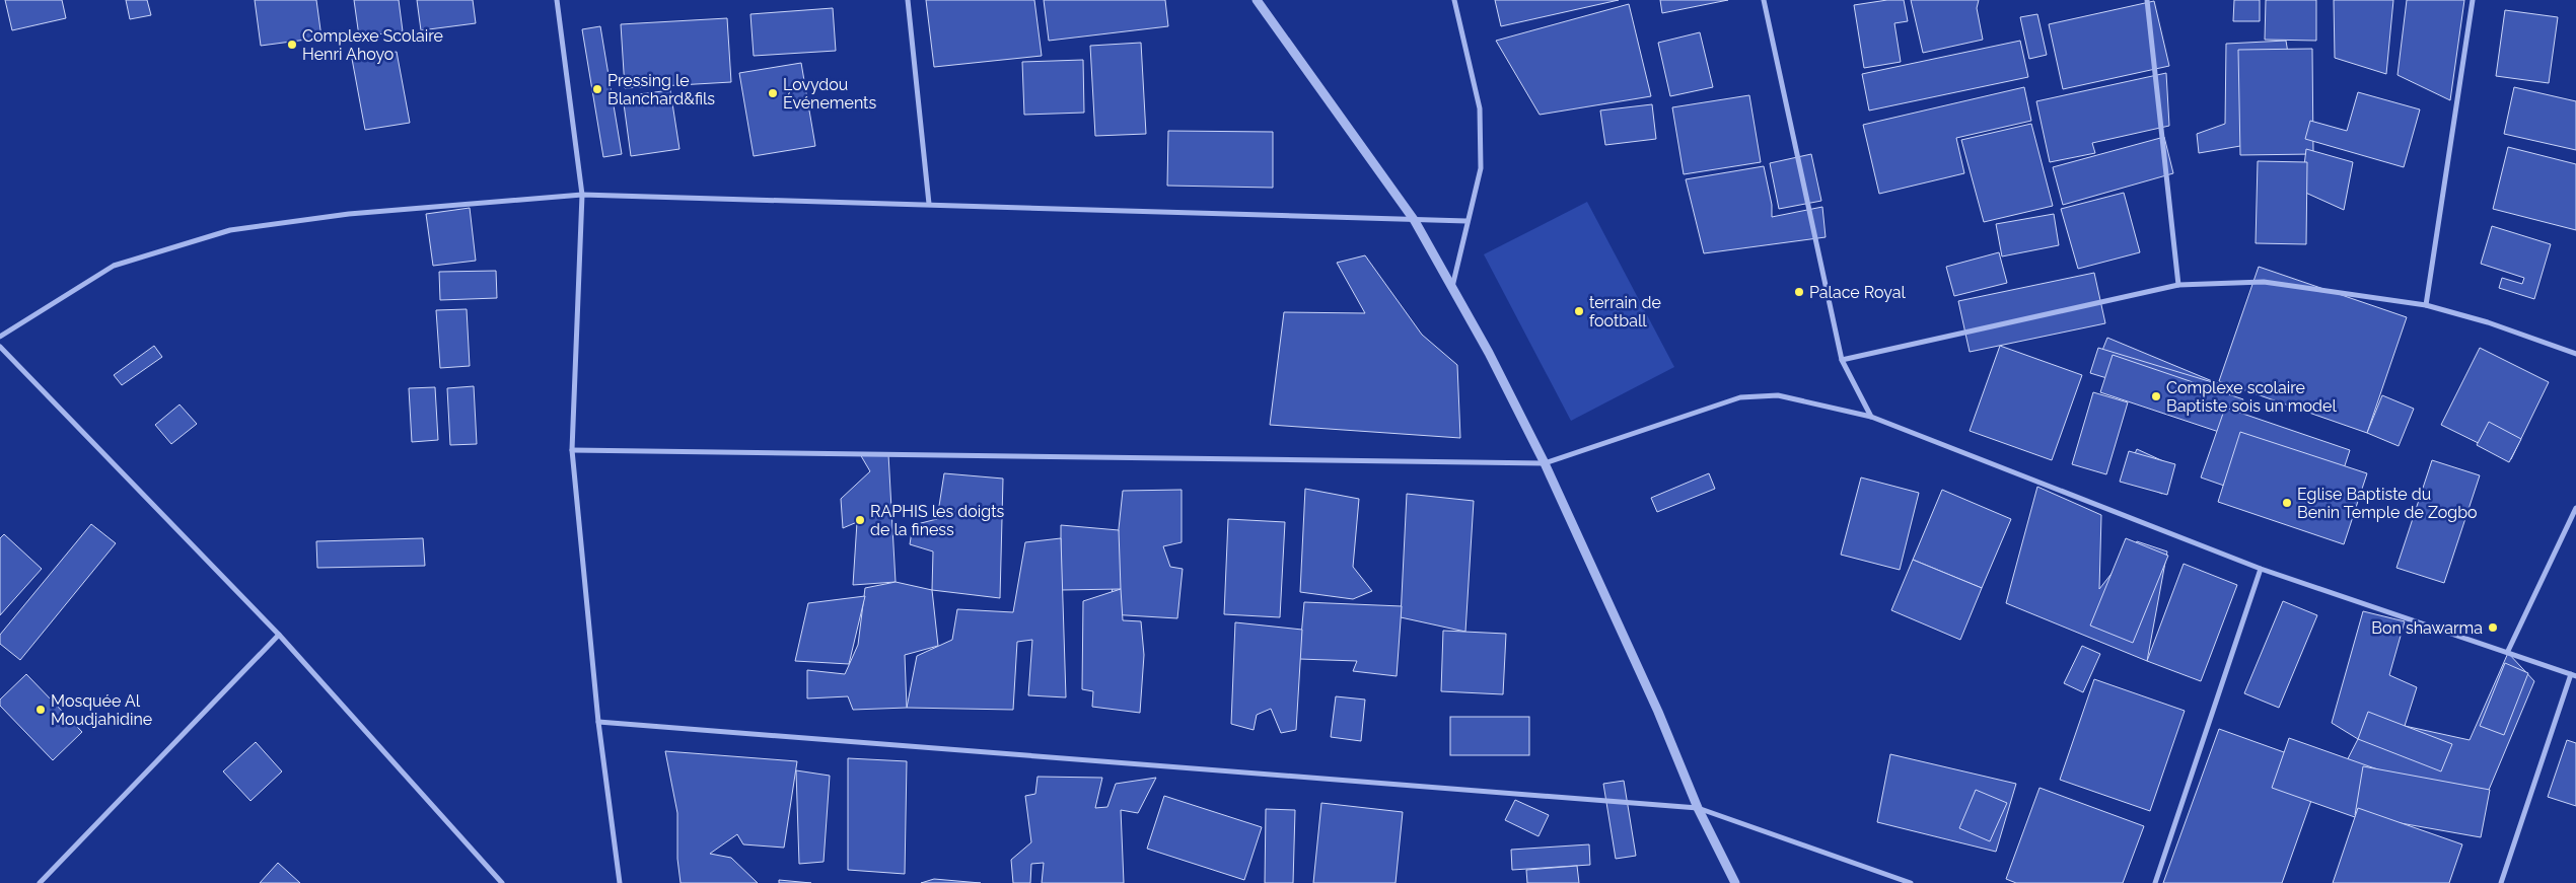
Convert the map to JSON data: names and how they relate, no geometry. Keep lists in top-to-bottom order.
{
  "places": [
    "Complexe Scolaire Henri Ahoyo",
    "Pressing le Blanchard&fils",
    "Lovydou Événements",
    "Palace Royal",
    "terrain de football",
    "Complexe scolaire Baptiste sois un model",
    "Eglise Baptiste du Benin Temple de Zogbo",
    "RAPHIS les doigts de la finess",
    "Bon shawarma",
    "Mosquée Al Moudjahidine"
  ]
}
